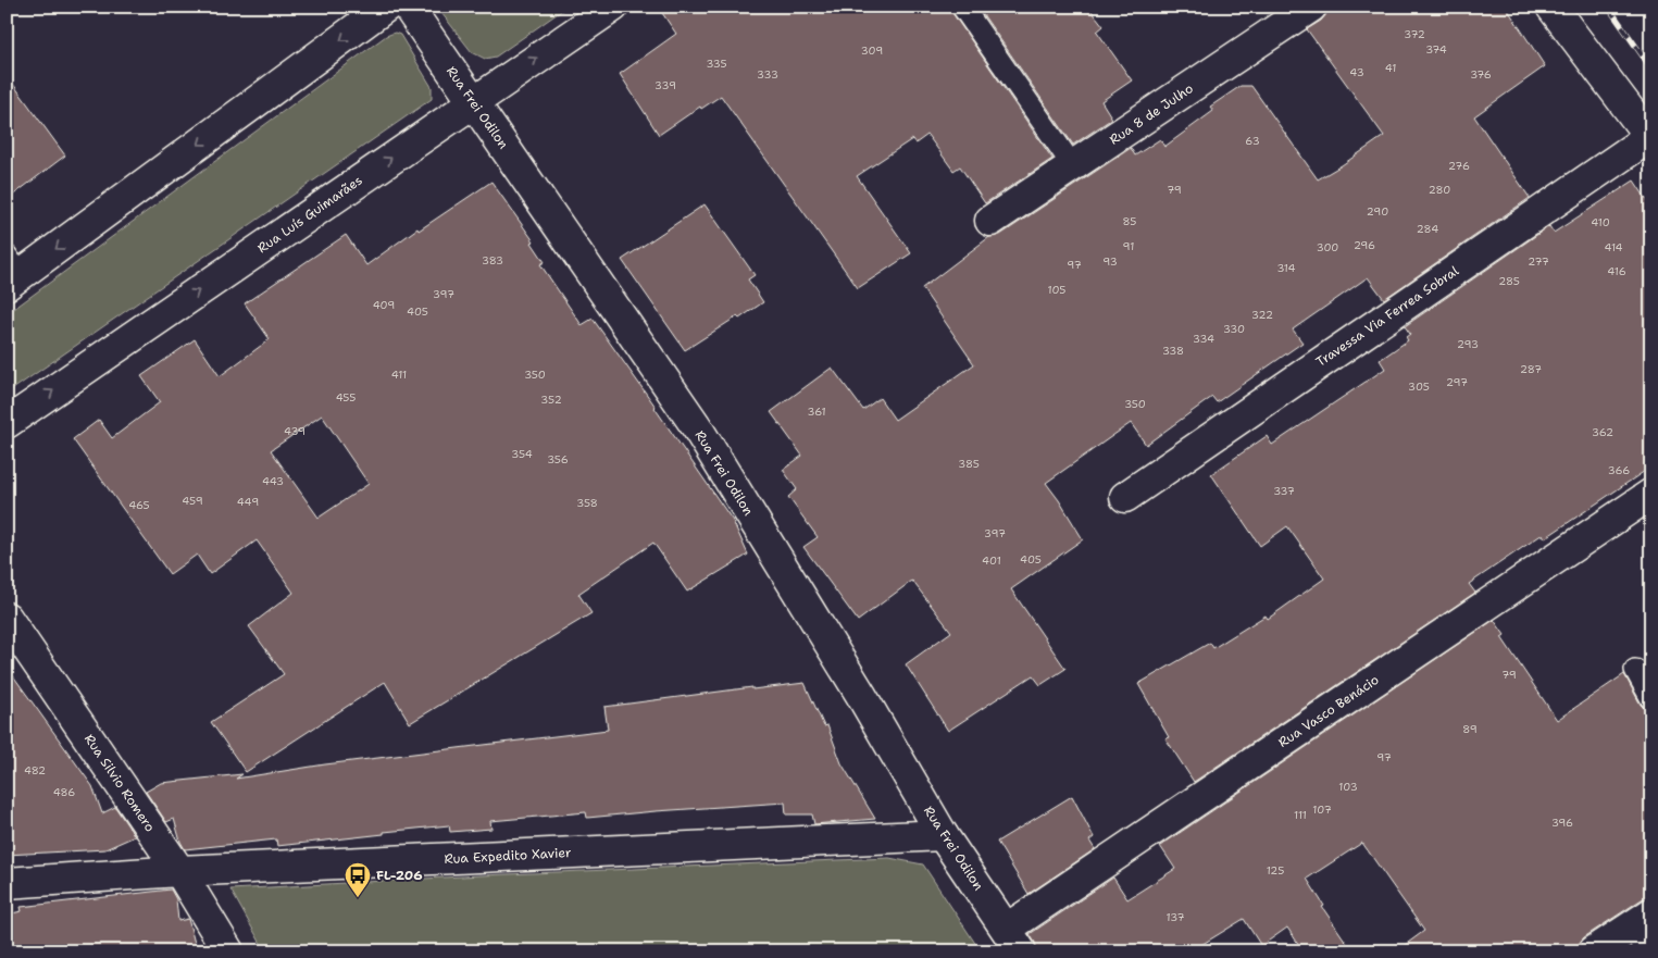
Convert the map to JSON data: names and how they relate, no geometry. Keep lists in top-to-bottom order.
{
  "streets": {
    "street": [
      "Rua Frei Odilon",
      "Rua 8 de Julho",
      "Rua Luís Guimarães",
      "Travessa Via Ferrea Sobral",
      "Rua Vasco Benácio",
      "Rua Silvio Romero",
      "Rua Expedito Xavier"
    ]
  },
  "crossings": [
    ["Rua Frei Odilon", "Rua Luís Guimarães"],
    ["Rua Frei Odilon", "Rua Vasco Benácio"],
    ["Rua Frei Odilon", "Rua Expedito Xavier"],
    ["Rua Silvio Romero", "Rua Expedito Xavier"]
  ],
  "places": {
    "bus stop": ["FL-206"]
  },
  "house_numbers": [
    "372",
    "374",
    "309",
    "335",
    "41",
    "43",
    "333",
    "376",
    "339",
    "63",
    "276",
    "79",
    "280",
    "290",
    "85",
    "410",
    "284",
    "296",
    "91",
    "300",
    "414",
    "383",
    "93",
    "277",
    "97",
    "314",
    "416",
    "285",
    "105",
    "397",
    "409",
    "405",
    "322",
    "330",
    "334",
    "293",
    "338",
    "287",
    "411",
    "350",
    "297",
    "305",
    "455",
    "352",
    "350",
    "361",
    "439",
    "362",
    "354",
    "356",
    "385",
    "366",
    "443",
    "337",
    "459",
    "449",
    "358",
    "465",
    "397",
    "405",
    "401",
    "79",
    "89",
    "97",
    "482",
    "103",
    "486",
    "107",
    "111",
    "396",
    "125",
    "137"
  ]
}
